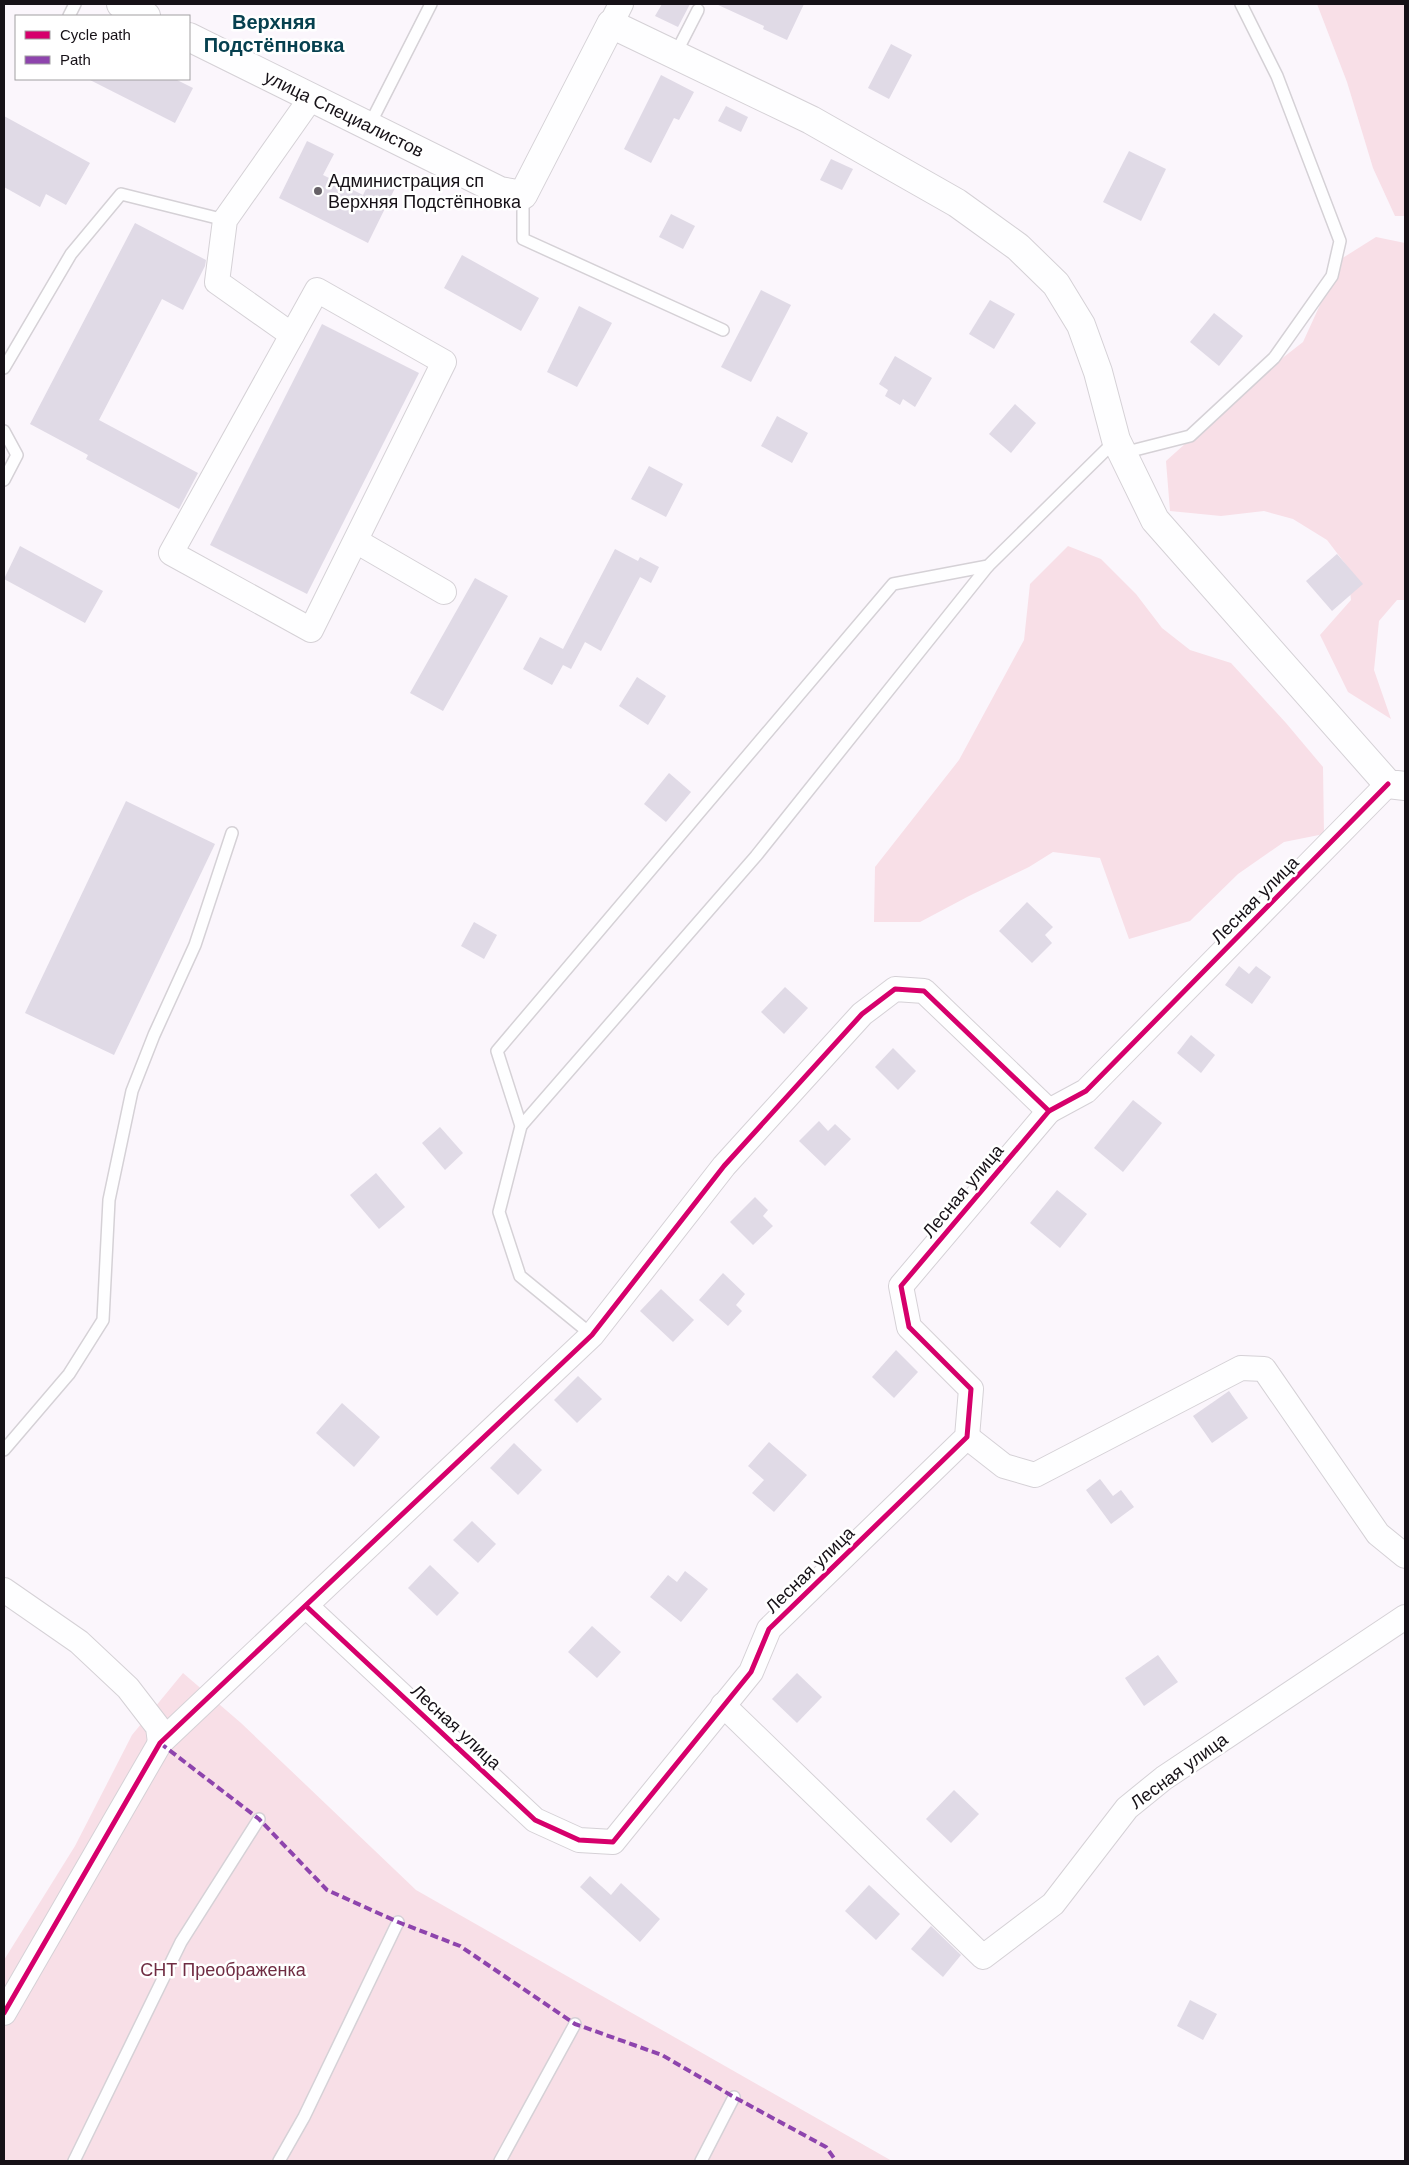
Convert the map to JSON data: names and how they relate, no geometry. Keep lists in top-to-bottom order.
{
  "streets": {
    "street": ["улица Специалистов", "Лесная улица"]
  },
  "districts": ["Верхняя Подстёпновка"],
  "parks": ["СНТ Преображенка"],
  "places": ["Администрация сп Верхняя Подстёпновка"],
  "legend": ["Cycle path", "Path"]
}
